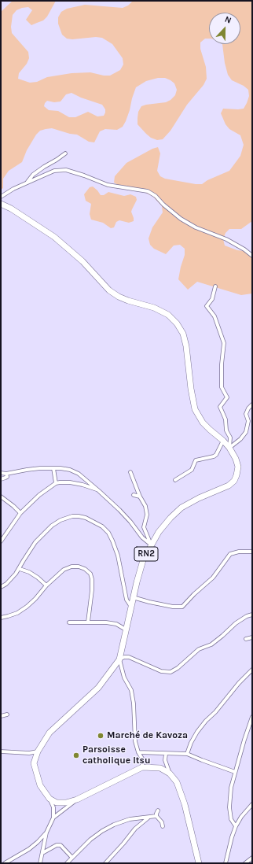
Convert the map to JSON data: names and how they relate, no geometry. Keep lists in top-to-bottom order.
{
  "streets": {
    "highway": ["RN2"]
  },
  "places": ["Marché de Kavoza", "Parsoisse catholique Itsu"],
  "north": "top"
}
